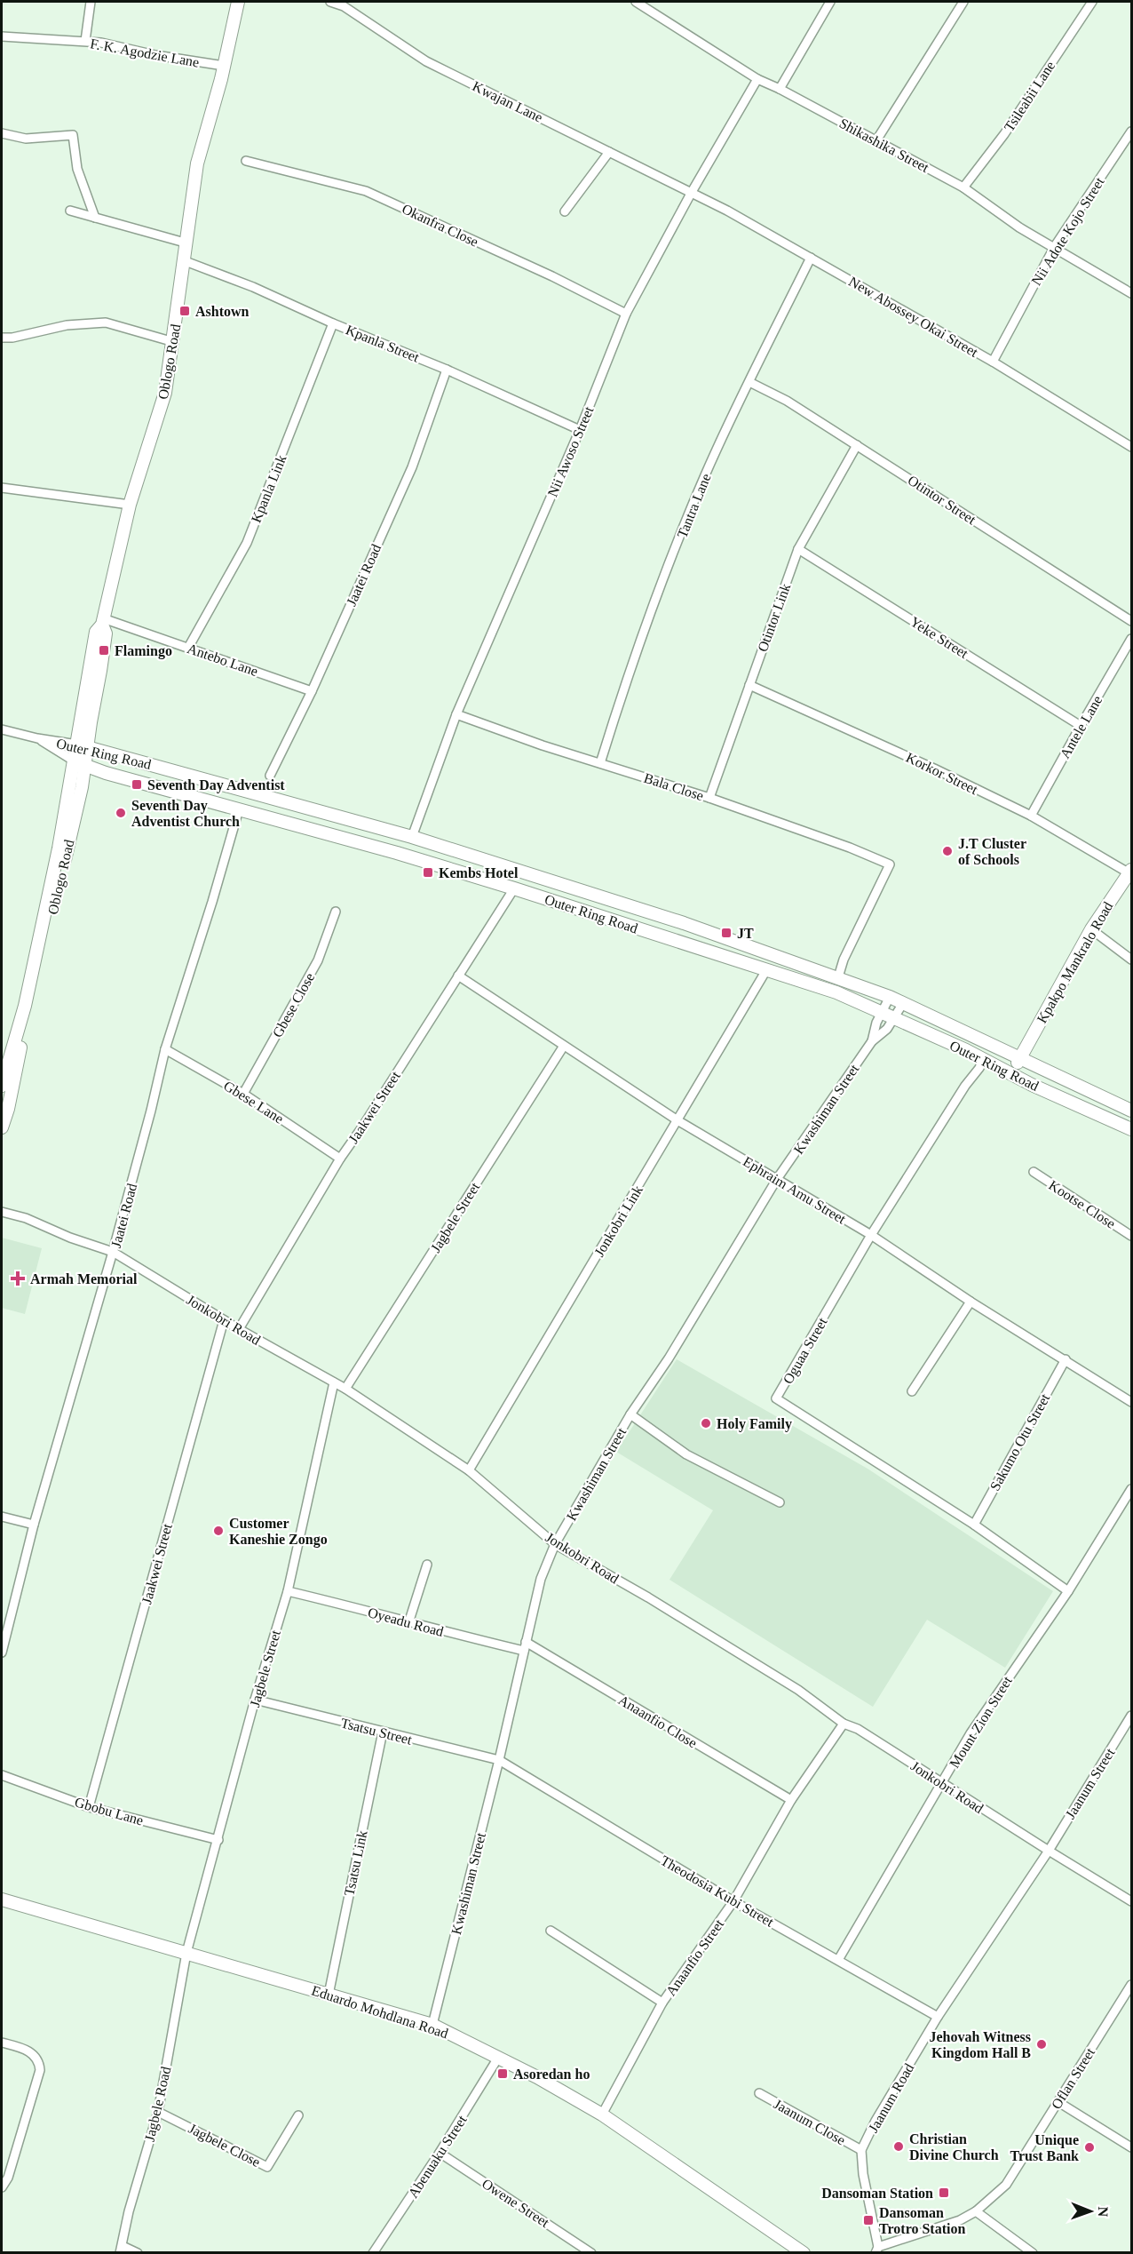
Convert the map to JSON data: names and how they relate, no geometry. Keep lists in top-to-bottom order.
{
  "streets": {
    "main road": [
      "Oblogo Road",
      "Outer Ring Road",
      "Kpakpo Mankralo Road",
      "Eduardo Mohdlana Road"
    ],
    "street": [
      "F. K. Agodzie Lane",
      "Tsileabii Lane",
      "Kwajan Lane",
      "Shikashika Street",
      "Okanfra Close",
      "Nii Adote Kojo Street",
      "New Abossey Okai Street",
      "Kpanla Street",
      "Nii Awoso Street",
      "Kpanla Link",
      "Otintor Street",
      "Tantra Lane",
      "Jaatei Road",
      "Otintor Link",
      "Yeke Street",
      "Antebo Lane",
      "Antele Lane",
      "Korkor Street",
      "Bala Close",
      "Gbese Close",
      "Gbese Lane",
      "Jaakwei Street",
      "Kwashiman Street",
      "Ephraim Amu Street",
      "Kootse Close",
      "Jagbele Street",
      "Jonkobri Link",
      "Jonkobri Road",
      "Oguaa Street",
      "Sakumo Otu Street",
      "Oyeadu Road",
      "Anaanfio Close",
      "Mount Zion Street",
      "Tsatsu Street",
      "Jaanum Street",
      "Gbobu Lane",
      "Tsatsu Link",
      "Theodosia Kubi Street",
      "Anaanfio Street",
      "Oflan Street",
      "Jaanum Road",
      "Jagbele Road",
      "Jaanum Close",
      "Jagbele Close",
      "Abenuaku Street",
      "Owene Street"
    ]
  },
  "crossings": [
    ["F. K. Agodzie Lane", "Oblogo Road"],
    ["Tsileabii Lane", "Shikashika Street"],
    ["Kwajan Lane", "New Abossey Okai Street"],
    ["Kwajan Lane", "Nii Awoso Street"],
    ["Shikashika Street", "Nii Adote Kojo Street"],
    ["Shikashika Street", "Nii Awoso Street"],
    ["Okanfra Close", "Nii Awoso Street"],
    ["Nii Adote Kojo Street", "New Abossey Okai Street"],
    ["New Abossey Okai Street", "Nii Awoso Street"],
    ["New Abossey Okai Street", "Tantra Lane"],
    ["Kpanla Street", "Oblogo Road"],
    ["Kpanla Street", "Nii Awoso Street"],
    ["Kpanla Street", "Kpanla Link"],
    ["Kpanla Street", "Jaatei Road"],
    ["Oblogo Road", "Antebo Lane"],
    ["Oblogo Road", "Outer Ring Road"],
    ["Nii Awoso Street", "Outer Ring Road"],
    ["Nii Awoso Street", "Bala Close"],
    ["Kpanla Link", "Antebo Lane"],
    ["Otintor Street", "Tantra Lane"],
    ["Otintor Street", "Otintor Link"],
    ["Tantra Lane", "Bala Close"],
    ["Jaatei Road", "Antebo Lane"],
    ["Jaatei Road", "Outer Ring Road"],
    ["Jaatei Road", "Gbese Lane"],
    ["Jaatei Road", "Jonkobri Road"],
    ["Otintor Link", "Yeke Street"],
    ["Otintor Link", "Korkor Street"],
    ["Otintor Link", "Bala Close"],
    ["Yeke Street", "Antele Lane"],
    ["Antele Lane", "Korkor Street"],
    ["Outer Ring Road", "Bala Close"],
    ["Outer Ring Road", "Kpakpo Mankralo Road"],
    ["Outer Ring Road", "Jaakwei Street"],
    ["Outer Ring Road", "Kwashiman Street"],
    ["Outer Ring Road", "Jonkobri Link"],
    ["Outer Ring Road", "Oguaa Street"],
    ["Korkor Street", "Kpakpo Mankralo Road"],
    ["Gbese Close", "Gbese Lane"],
    ["Gbese Lane", "Jaakwei Street"],
    ["Jaakwei Street", "Ephraim Amu Street"],
    ["Jaakwei Street", "Jonkobri Road"],
    ["Jaakwei Street", "Gbobu Lane"],
    ["Kwashiman Street", "Ephraim Amu Street"],
    ["Kwashiman Street", "Jonkobri Road"],
    ["Kwashiman Street", "Oyeadu Road"],
    ["Kwashiman Street", "Anaanfio Close"],
    ["Kwashiman Street", "Tsatsu Street"],
    ["Kwashiman Street", "Theodosia Kubi Street"],
    ["Kwashiman Street", "Eduardo Mohdlana Road"],
    ["Ephraim Amu Street", "Jagbele Street"],
    ["Ephraim Amu Street", "Jonkobri Link"],
    ["Ephraim Amu Street", "Oguaa Street"],
    ["Ephraim Amu Street", "Sakumo Otu Street"],
    ["Jagbele Street", "Jonkobri Road"],
    ["Jagbele Street", "Oyeadu Road"],
    ["Jagbele Street", "Tsatsu Street"],
    ["Jagbele Street", "Gbobu Lane"],
    ["Jagbele Street", "Eduardo Mohdlana Road"],
    ["Jagbele Street", "Jagbele Road"],
    ["Jonkobri Link", "Jonkobri Road"],
    ["Jonkobri Road", "Mount Zion Street"],
    ["Jonkobri Road", "Jaanum Street"],
    ["Jonkobri Road", "Anaanfio Street"],
    ["Jonkobri Road", "Jaanum Road"],
    ["Oguaa Street", "Sakumo Otu Street"],
    ["Oguaa Street", "Mount Zion Street"],
    ["Oyeadu Road", "Anaanfio Close"],
    ["Anaanfio Close", "Anaanfio Street"],
    ["Mount Zion Street", "Theodosia Kubi Street"],
    ["Tsatsu Street", "Tsatsu Link"],
    ["Tsatsu Street", "Theodosia Kubi Street"],
    ["Jaanum Street", "Jaanum Road"],
    ["Tsatsu Link", "Eduardo Mohdlana Road"],
    ["Theodosia Kubi Street", "Anaanfio Street"],
    ["Theodosia Kubi Street", "Jaanum Road"],
    ["Anaanfio Street", "Eduardo Mohdlana Road"],
    ["Eduardo Mohdlana Road", "Jagbele Road"],
    ["Eduardo Mohdlana Road", "Abenuaku Street"],
    ["Oflan Street", "Jaanum Road"],
    ["Jaanum Road", "Jaanum Close"],
    ["Jagbele Road", "Jagbele Close"],
    ["Abenuaku Street", "Owene Street"]
  ],
  "places": {
    "transit": [
      "Ashtown",
      "Flamingo",
      "Seventh Day Adventist",
      "Kembs Hotel",
      "JT",
      "Asoredan ho",
      "Dansoman Station",
      "Dansoman Trotro Station"
    ],
    "other": [
      "Seventh Day Adventist Church",
      "J.T Cluster of Schools",
      "Holy Family",
      "Customer Kaneshie Zongo",
      "Jehovah Witness Kingdom Hall B",
      "Christian Divine Church",
      "Unique Trust Bank"
    ],
    "health": ["Armah Memorial"]
  },
  "north": "right"
}
